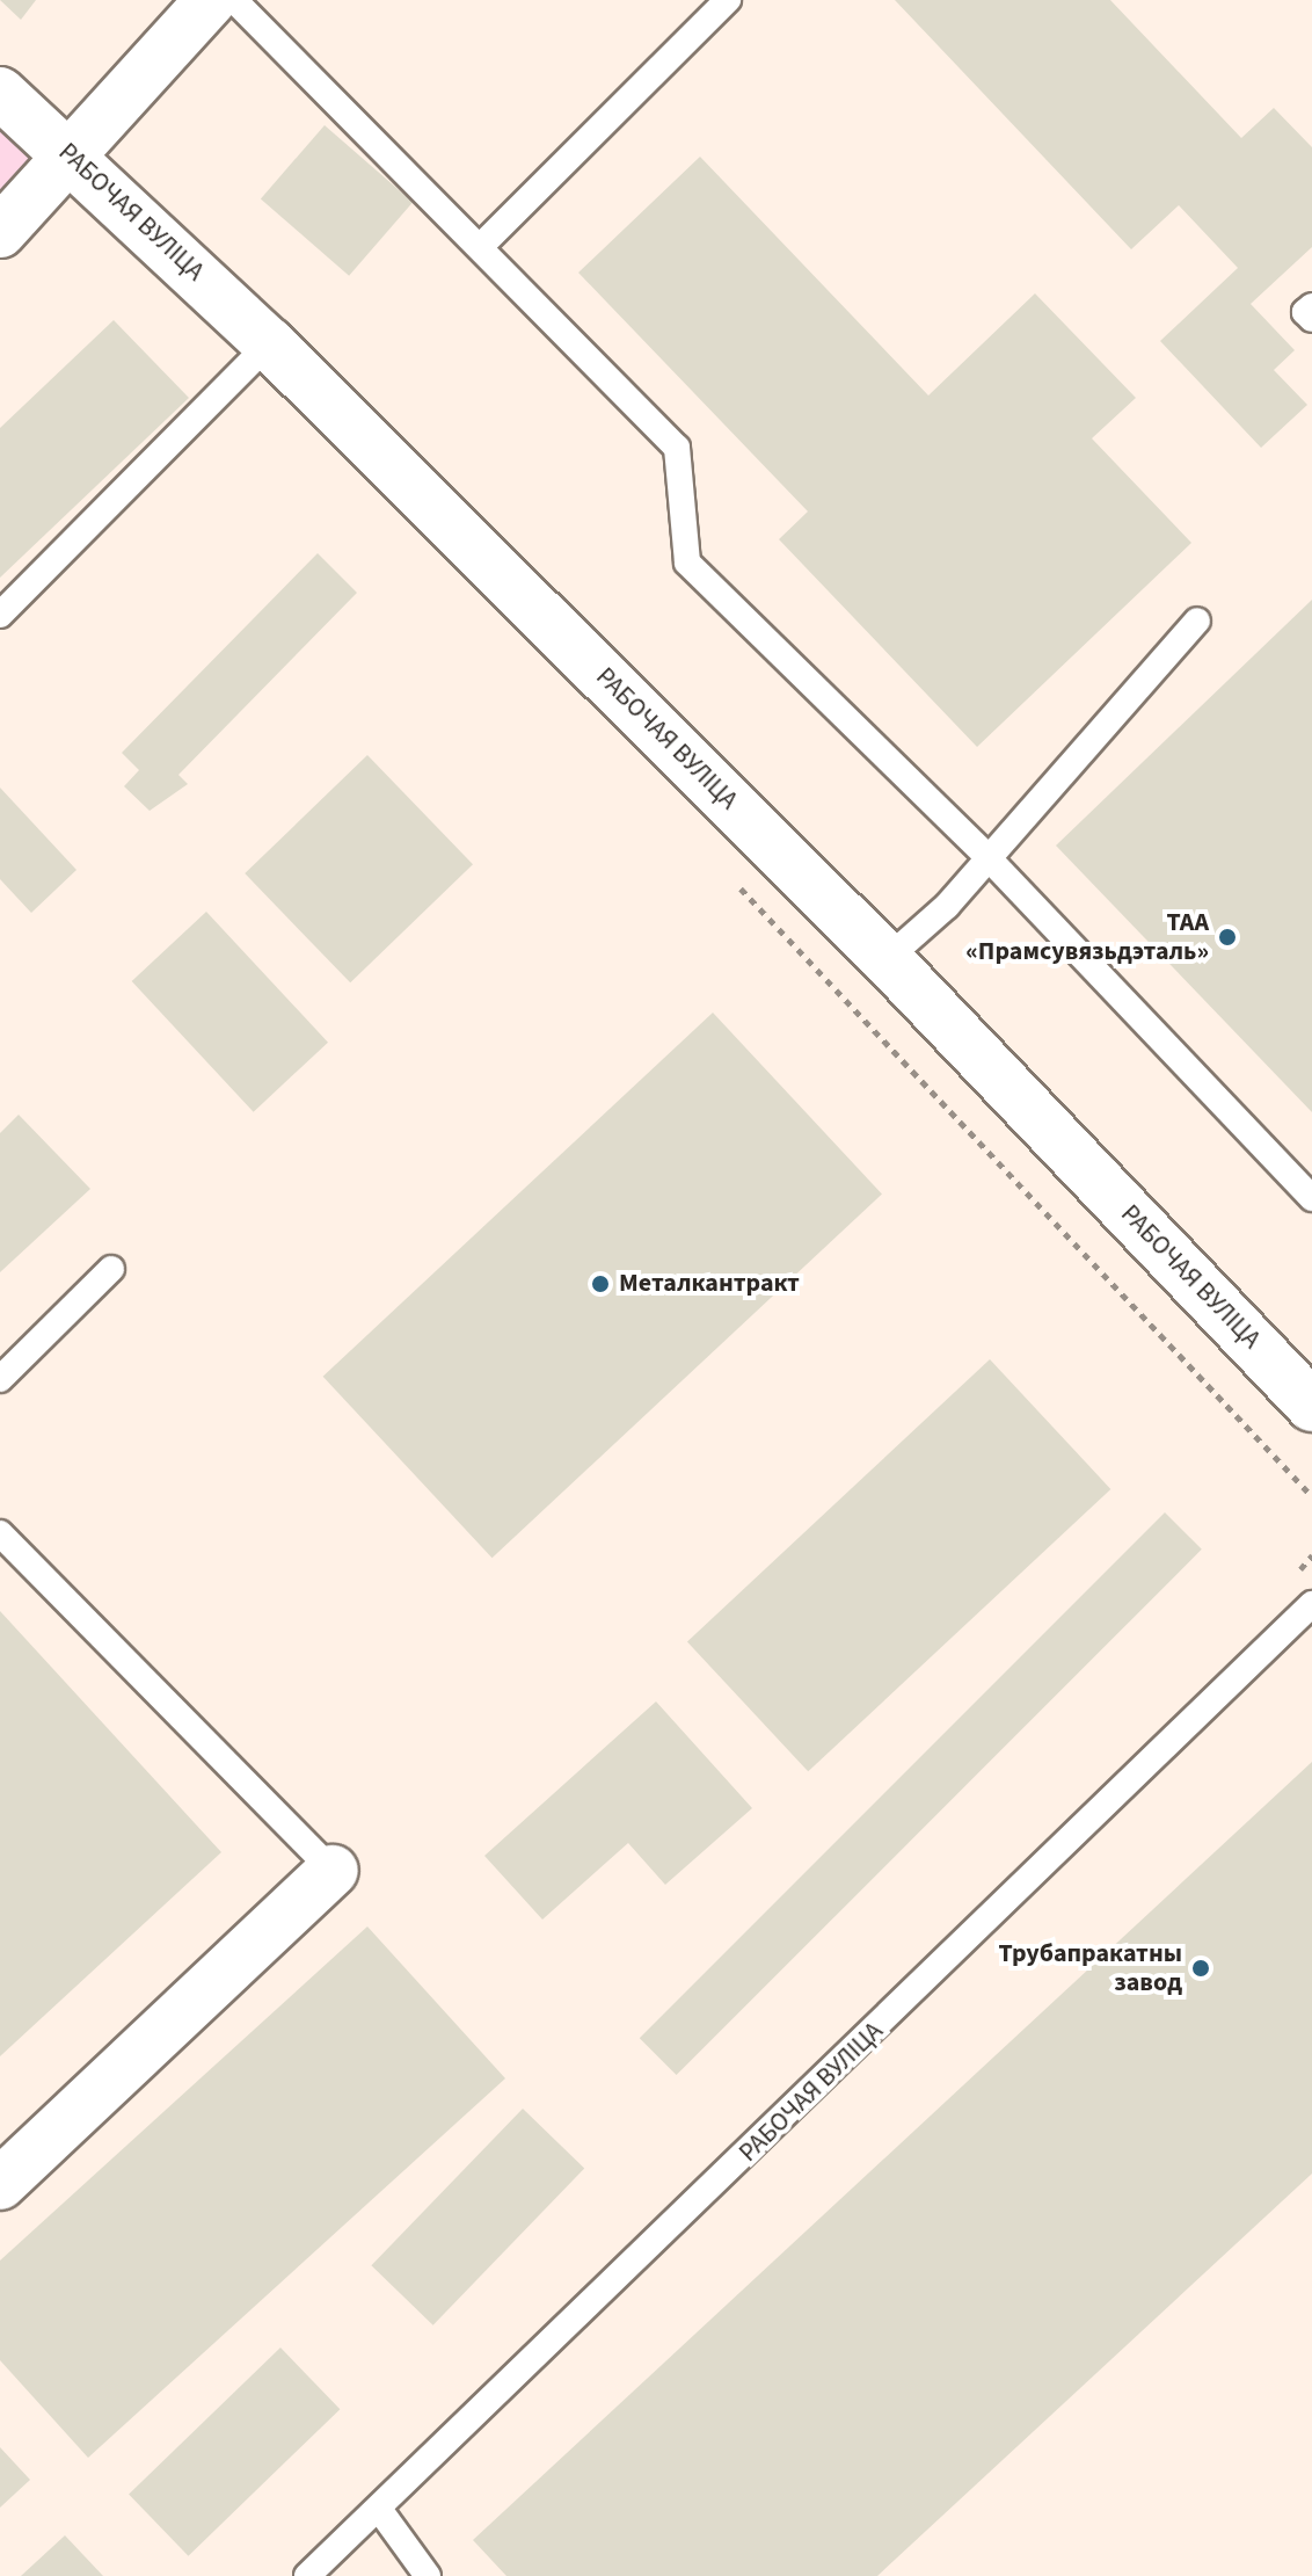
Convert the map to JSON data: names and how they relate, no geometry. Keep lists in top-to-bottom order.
{
  "streets": {
    "street": ["РАБОЧАЯ ВУЛІЦА"]
  },
  "places": ["ТАА «Прамсувязьдэталь»", "Металкантракт", "Трубапракатны завод"]
}
